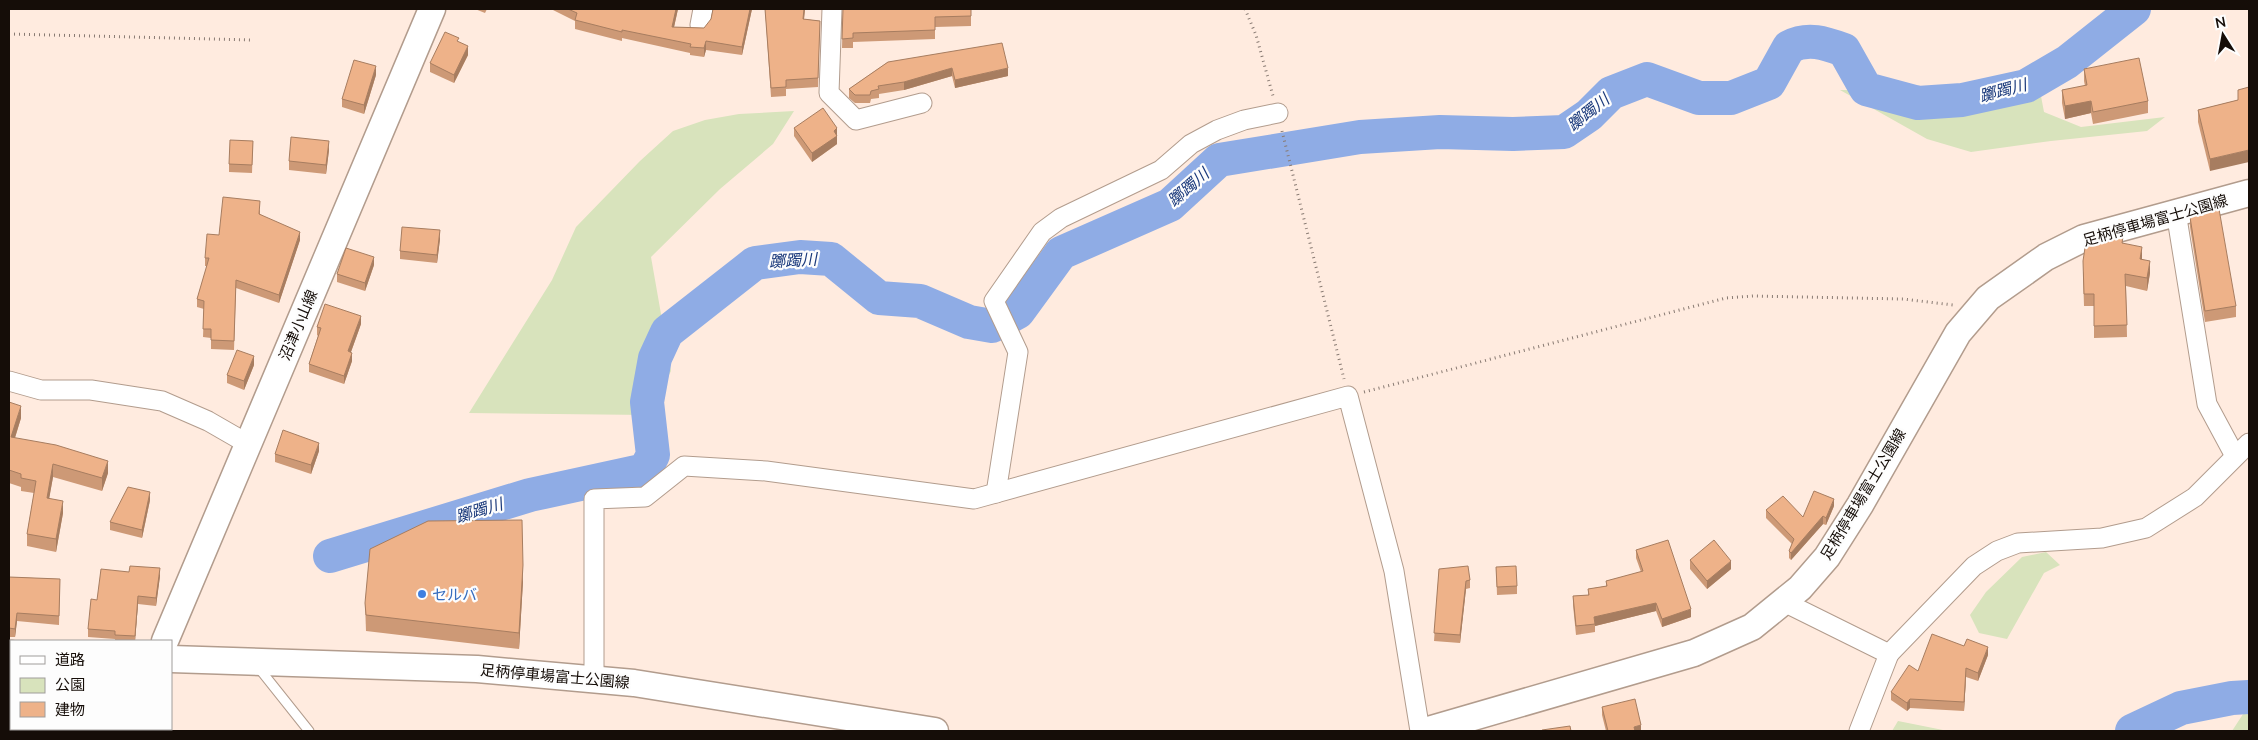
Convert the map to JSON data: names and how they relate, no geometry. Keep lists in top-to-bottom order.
{
  "streets": {
    "main road": ["足柄停車場富士公園線", "沼津小山線"]
  },
  "water": ["躑躅川"],
  "places": ["セルバ"],
  "legend": ["道路", "公園", "建物"],
  "north": "top"
}
